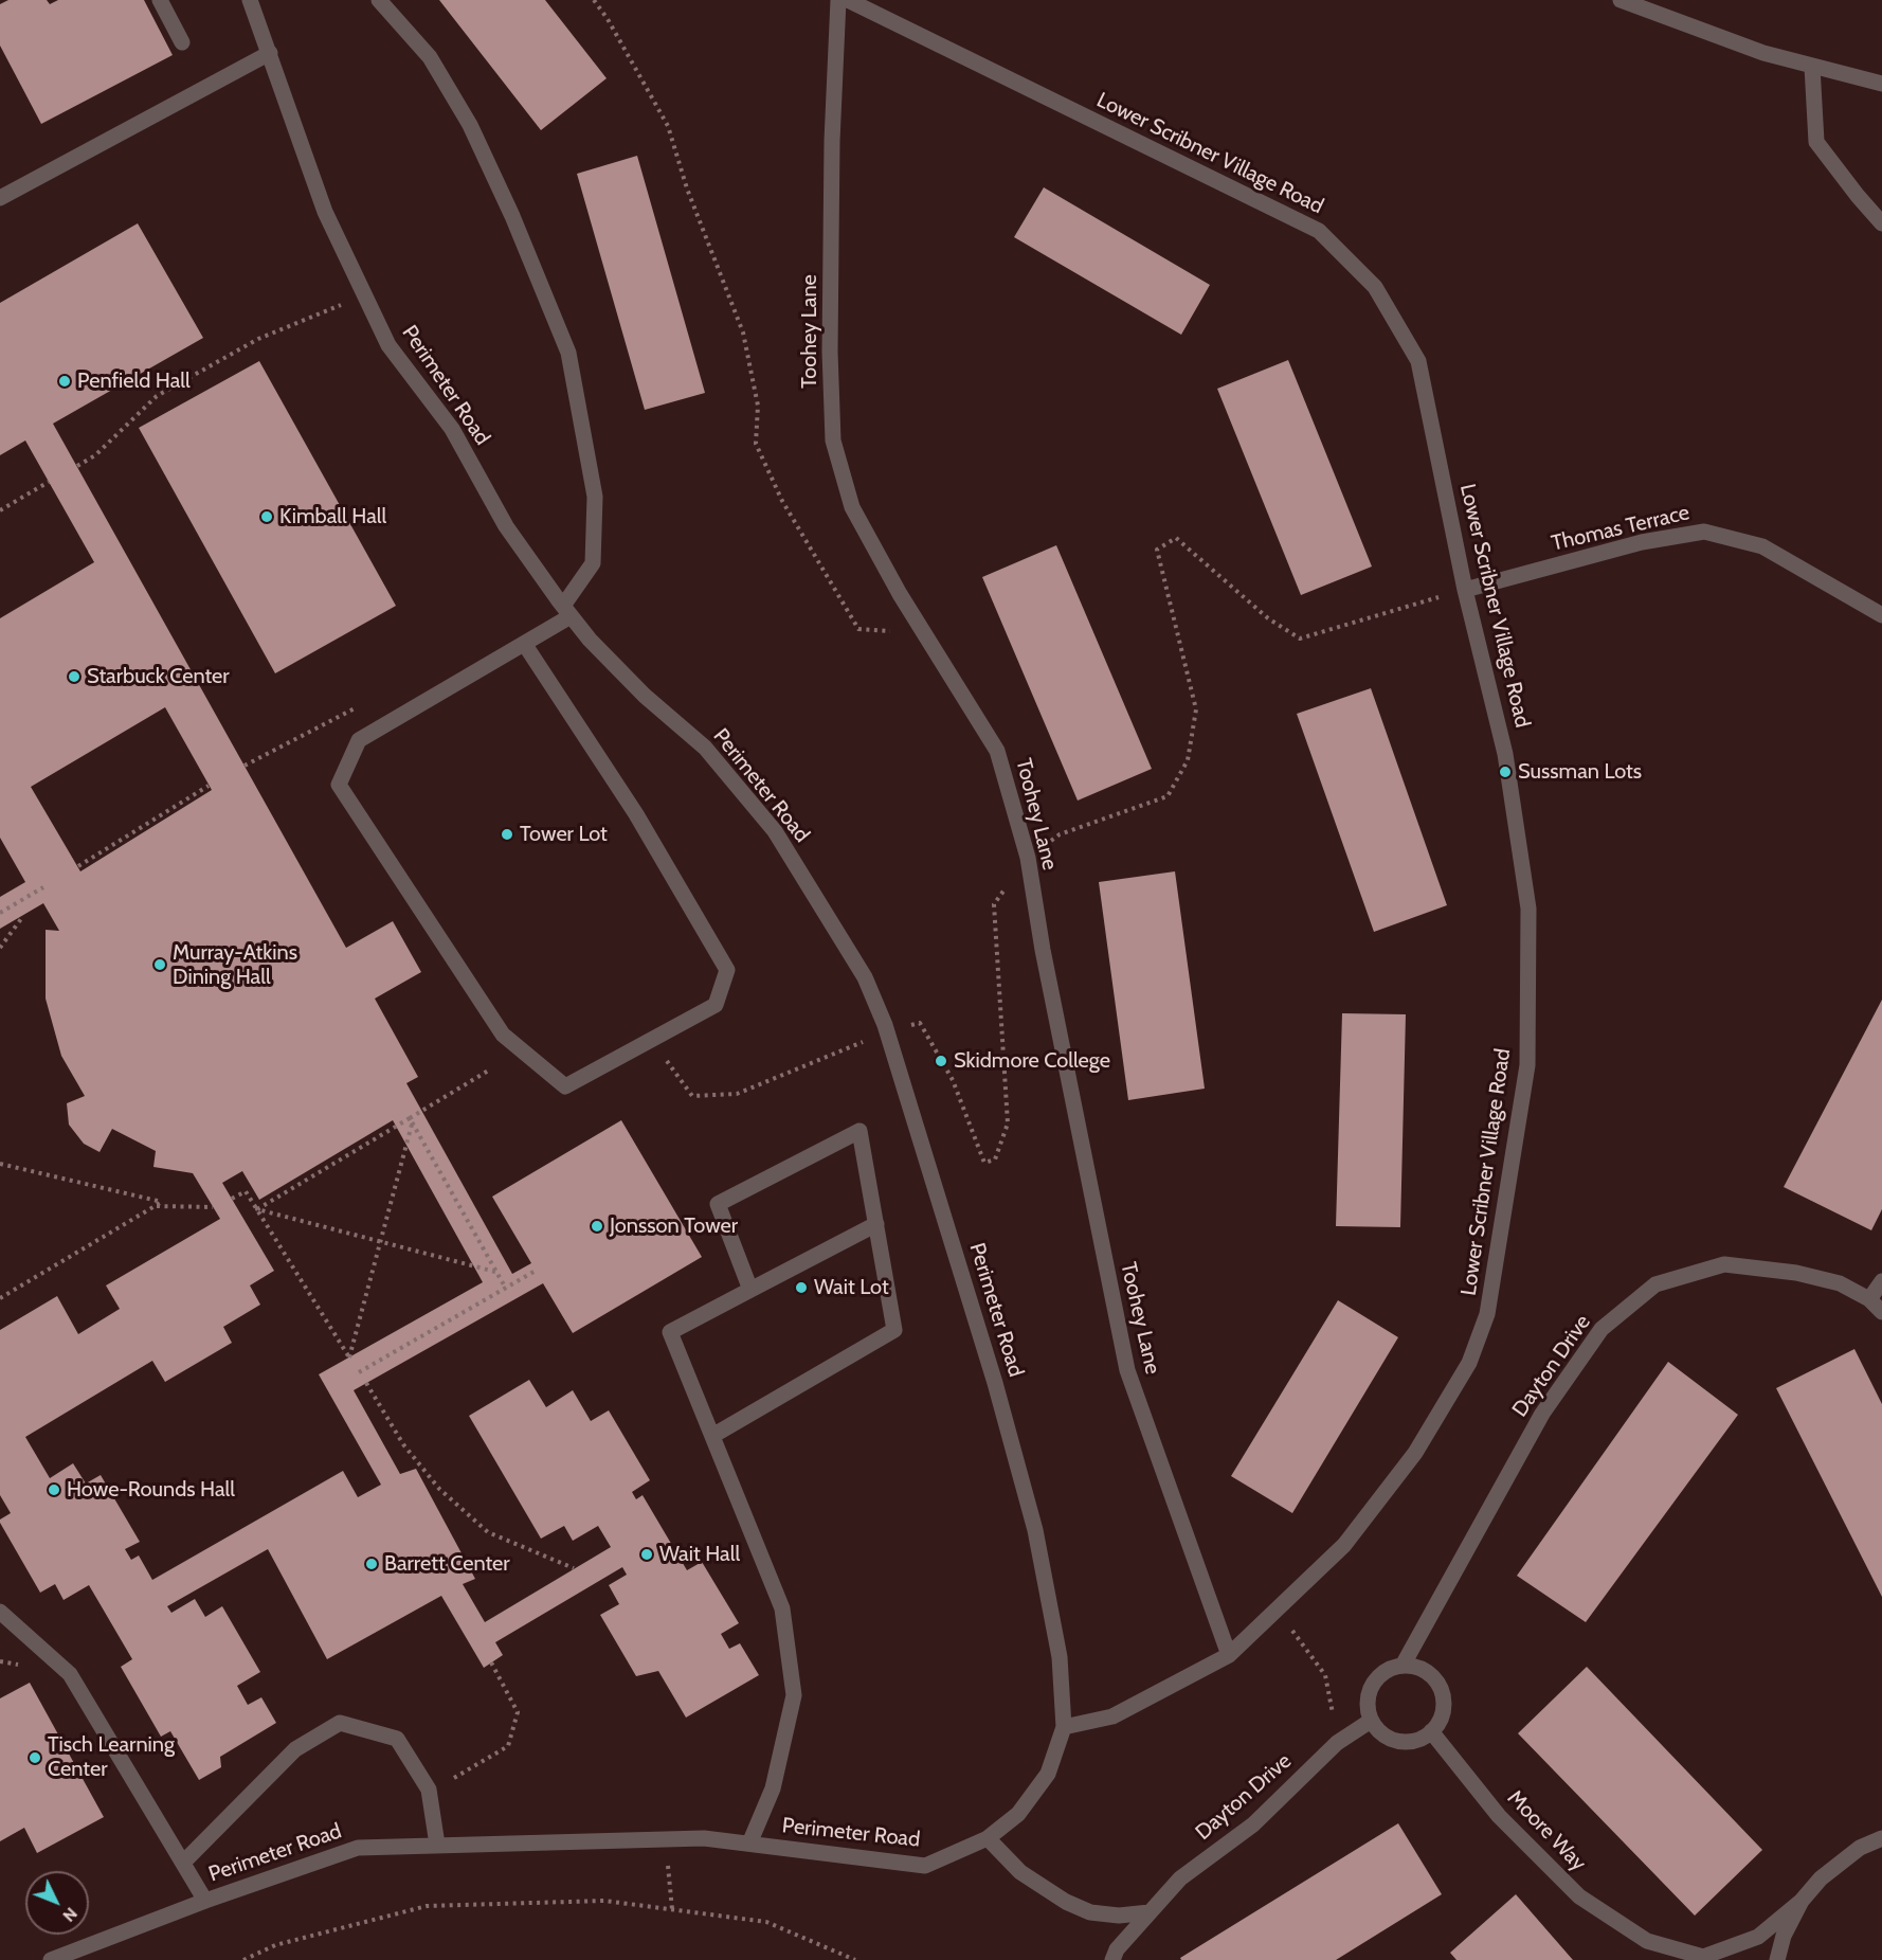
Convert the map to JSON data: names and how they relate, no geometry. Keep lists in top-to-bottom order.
{
  "streets": {
    "street": [
      "Lower Scribner Village Road",
      "Toohey Lane",
      "Perimeter Road",
      "Thomas Terrace",
      "Dayton Drive",
      "Moore Way"
    ]
  },
  "crossings": [
    ["Lower Scribner Village Road", "Toohey Lane"],
    ["Lower Scribner Village Road", "Perimeter Road"],
    ["Lower Scribner Village Road", "Thomas Terrace"],
    ["Dayton Drive", "Moore Way"]
  ],
  "places": [
    "Penfield Hall",
    "Kimball Hall",
    "Starbuck Center",
    "Sussman Lots",
    "Tower Lot",
    "Murray-Atkins Dining Hall",
    "Skidmore College",
    "Jonsson Tower",
    "Wait Lot",
    "Howe-Rounds Hall",
    "Wait Hall",
    "Barrett Center",
    "Tisch Learning Center"
  ],
  "north": "bottom right"
}
